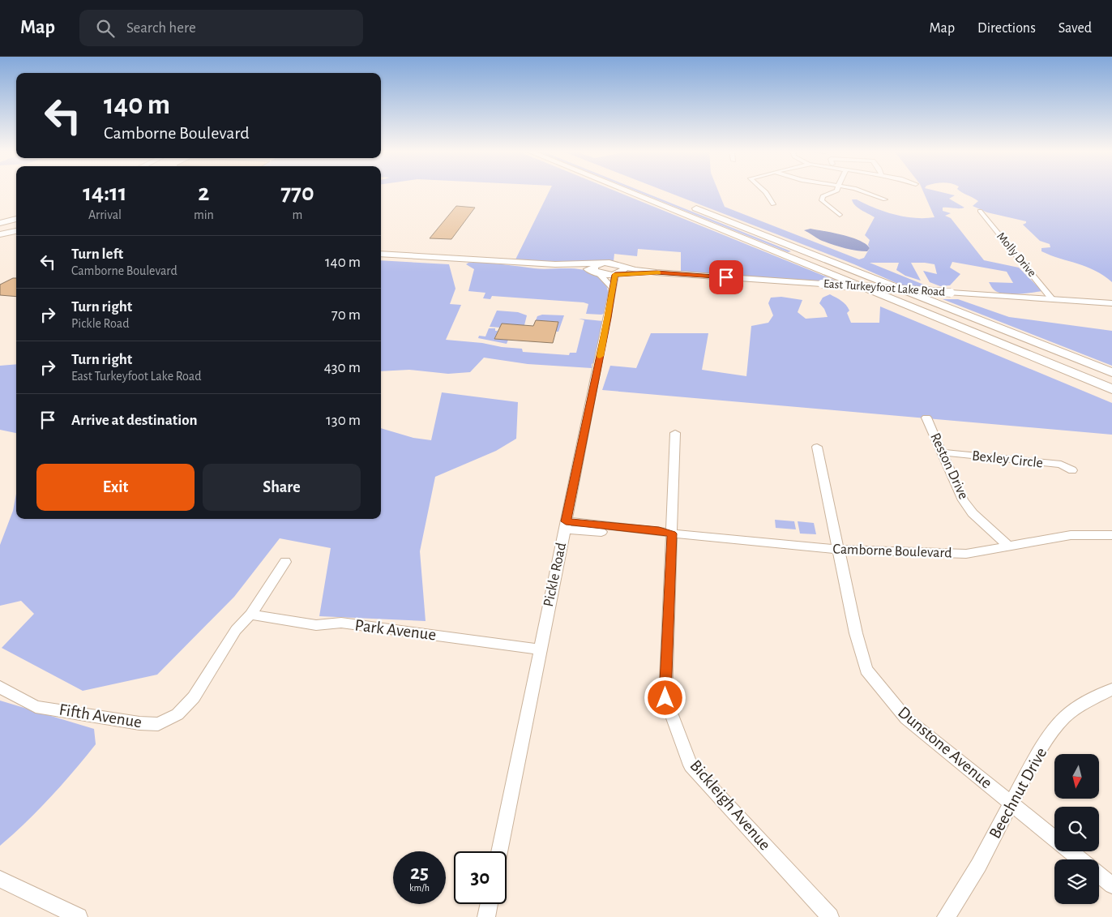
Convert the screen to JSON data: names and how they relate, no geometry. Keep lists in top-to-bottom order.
{
  "streets": {
    "main road": ["East Turkeyfoot Lake Road"],
    "street": [
      "Molly Drive",
      "Bexley Circle",
      "Reston Drive",
      "Camborne Boulevard",
      "Pickle Road",
      "Park Avenue",
      "Fifth Avenue",
      "Dunstone Avenue",
      "Beechnut Drive",
      "Bickleigh Avenue"
    ]
  },
  "crossings": [
    ["Molly Drive", "East Turkeyfoot Lake Road"],
    ["East Turkeyfoot Lake Road", "Pickle Road"],
    ["Bexley Circle", "Reston Drive"],
    ["Reston Drive", "Camborne Boulevard"],
    ["Camborne Boulevard", "Pickle Road"],
    ["Camborne Boulevard", "Dunstone Avenue"],
    ["Camborne Boulevard", "Bickleigh Avenue"],
    ["Pickle Road", "Park Avenue"],
    ["Park Avenue", "Fifth Avenue"],
    ["Dunstone Avenue", "Beechnut Drive"]
  ],
  "north": "bottom",
  "page": {
    "header": "Map",
    "search": "Search here",
    "nav": ["Map", "Directions", "Saved"],
    "turn": ["140 m", "Camborne Boulevard"],
    "eta": [
      "14:11",
      "Arrival",
      "2",
      "min",
      "770",
      "m"
    ],
    "list": [
      {
        "name": "Turn left",
        "note": "Camborne Boulevard",
        "value": "140 m"
      },
      {
        "name": "Turn right",
        "note": "Pickle Road",
        "value": "70 m"
      },
      {
        "name": "Turn right",
        "note": "East Turkeyfoot Lake Road",
        "value": "430 m"
      },
      {
        "name": "Arrive at destination",
        "value": "130 m"
      }
    ],
    "buttons": ["Exit", "Share"],
    "speed": "25 km/h",
    "limit": "30"
  }
}
